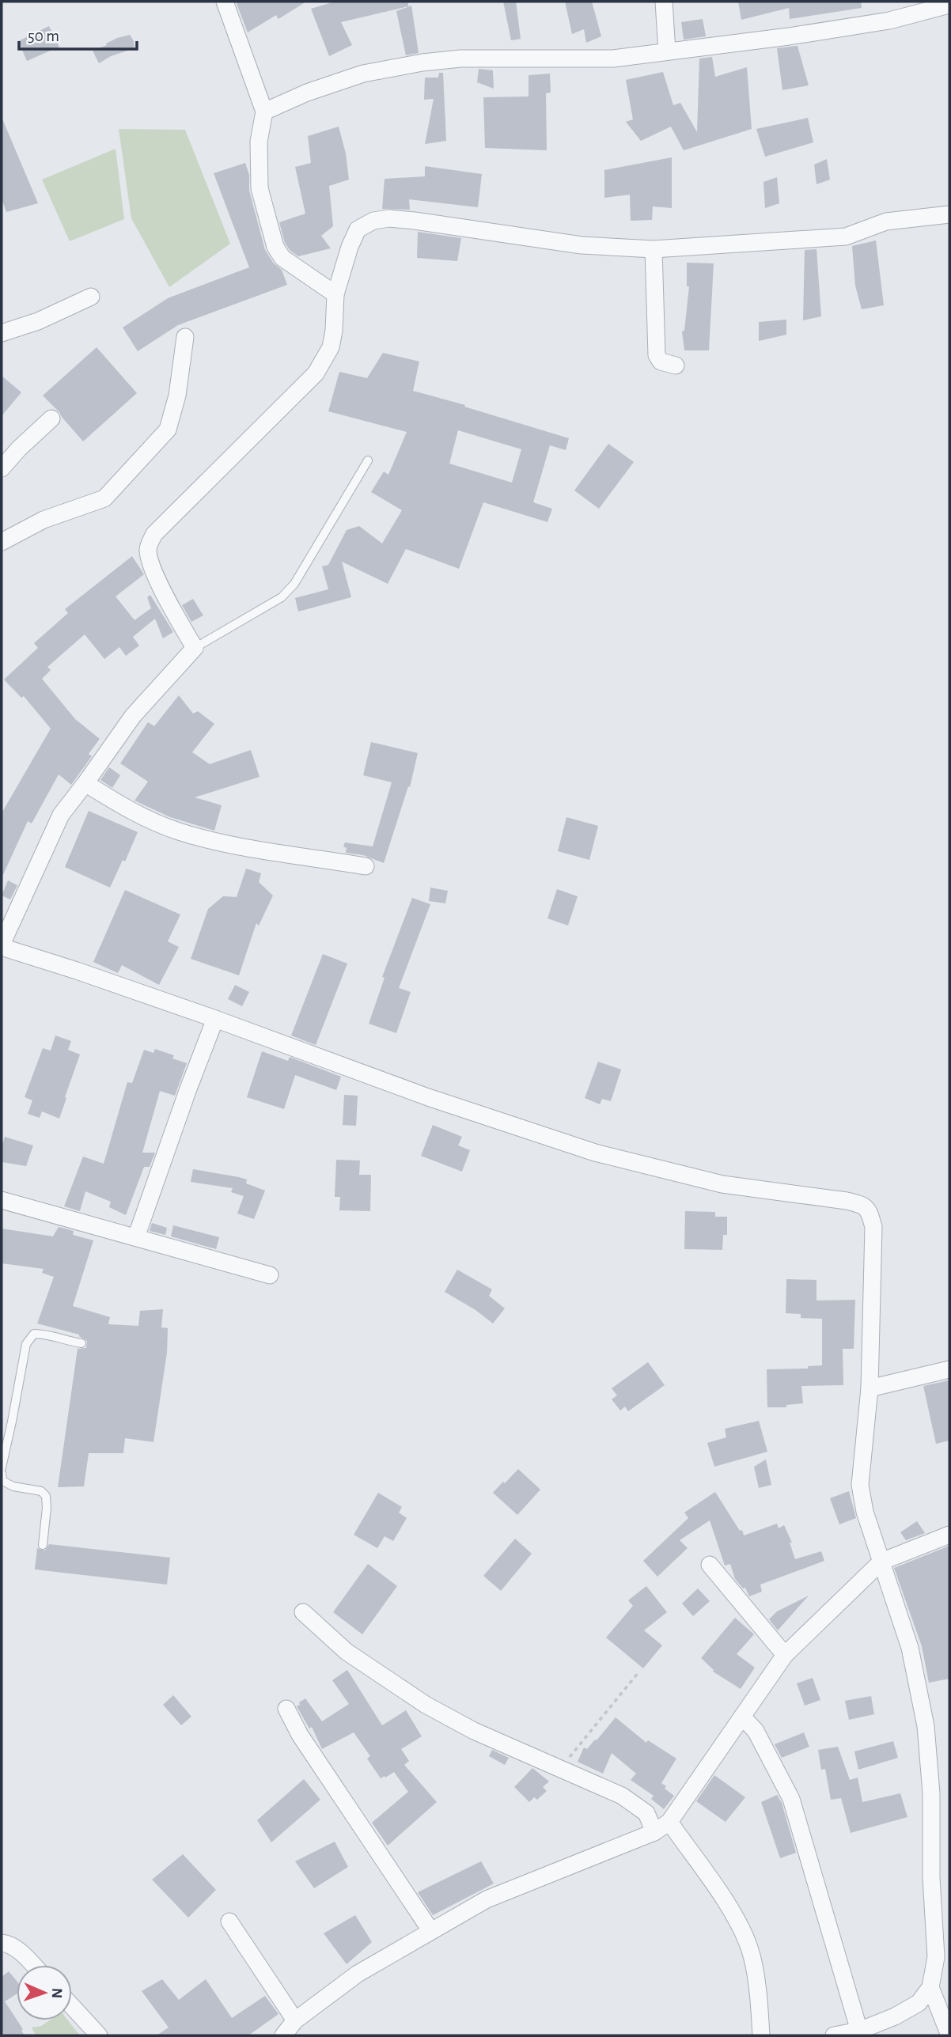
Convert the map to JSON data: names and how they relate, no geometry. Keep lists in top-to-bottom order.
{
  "scale_bar": "50 m",
  "north": "right"
}
